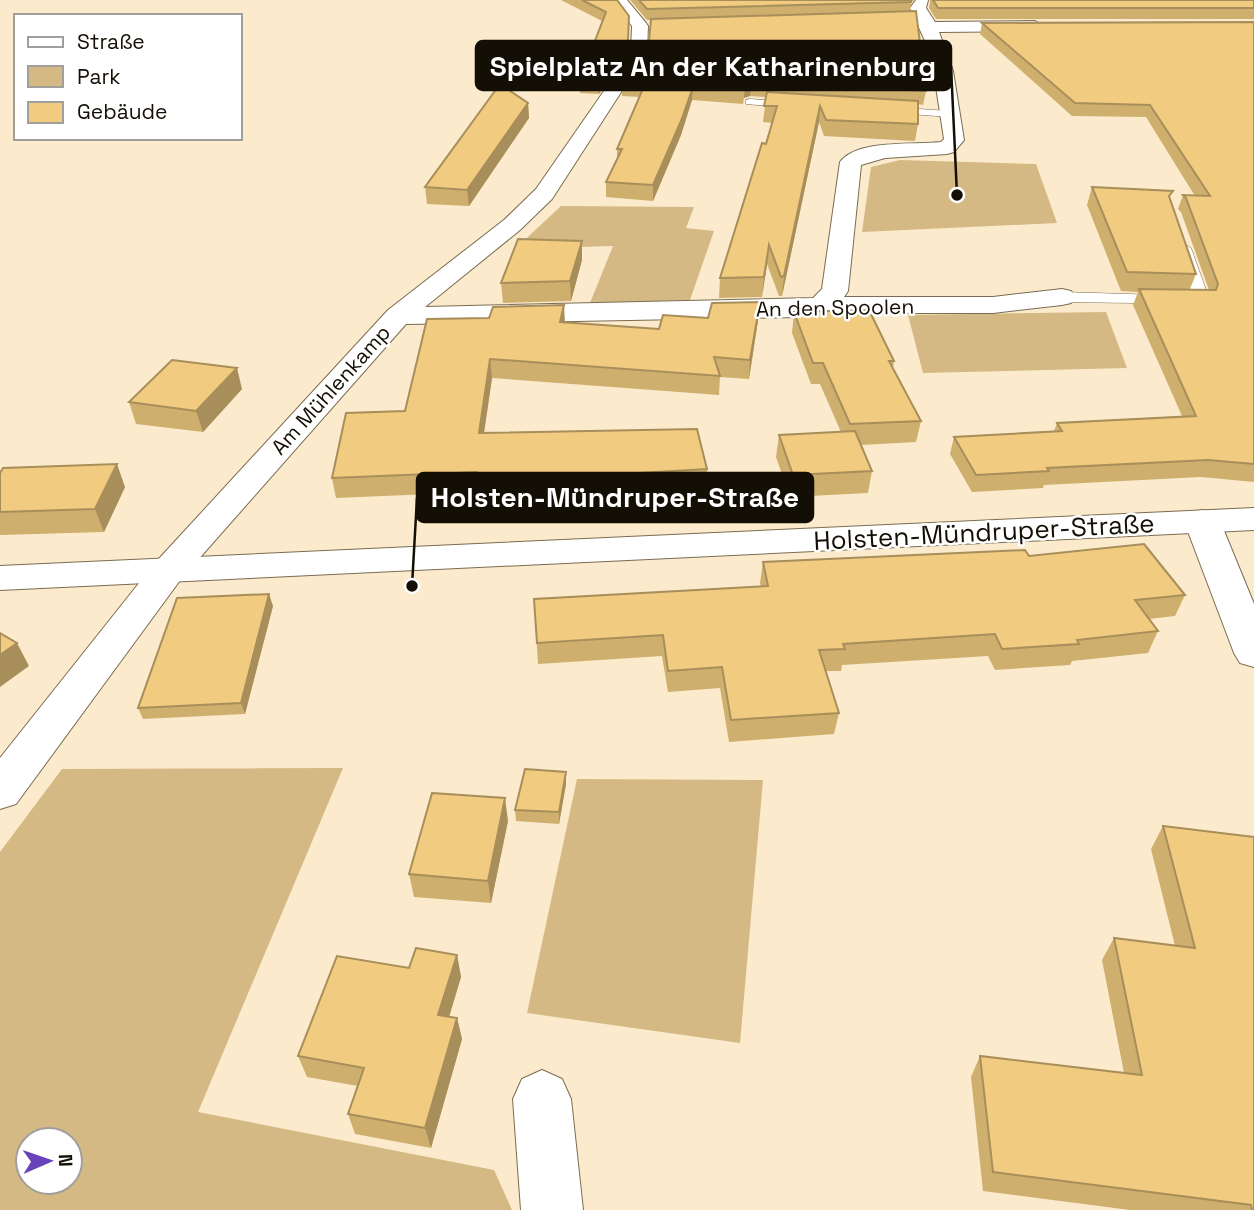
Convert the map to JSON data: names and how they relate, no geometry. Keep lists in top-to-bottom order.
{
  "streets": {
    "street": ["An den Spoolen", "Am Mühlenkamp", "Holsten-Mündruper-Straße"]
  },
  "crossings": [
    ["An den Spoolen", "Am Mühlenkamp"],
    ["Am Mühlenkamp", "Holsten-Mündruper-Straße"]
  ],
  "places": ["Spielplatz An der Katharinenburg", "Holsten-Mündruper-Straße"],
  "legend": ["Straße", "Park", "Gebäude"],
  "north": "right"
}
